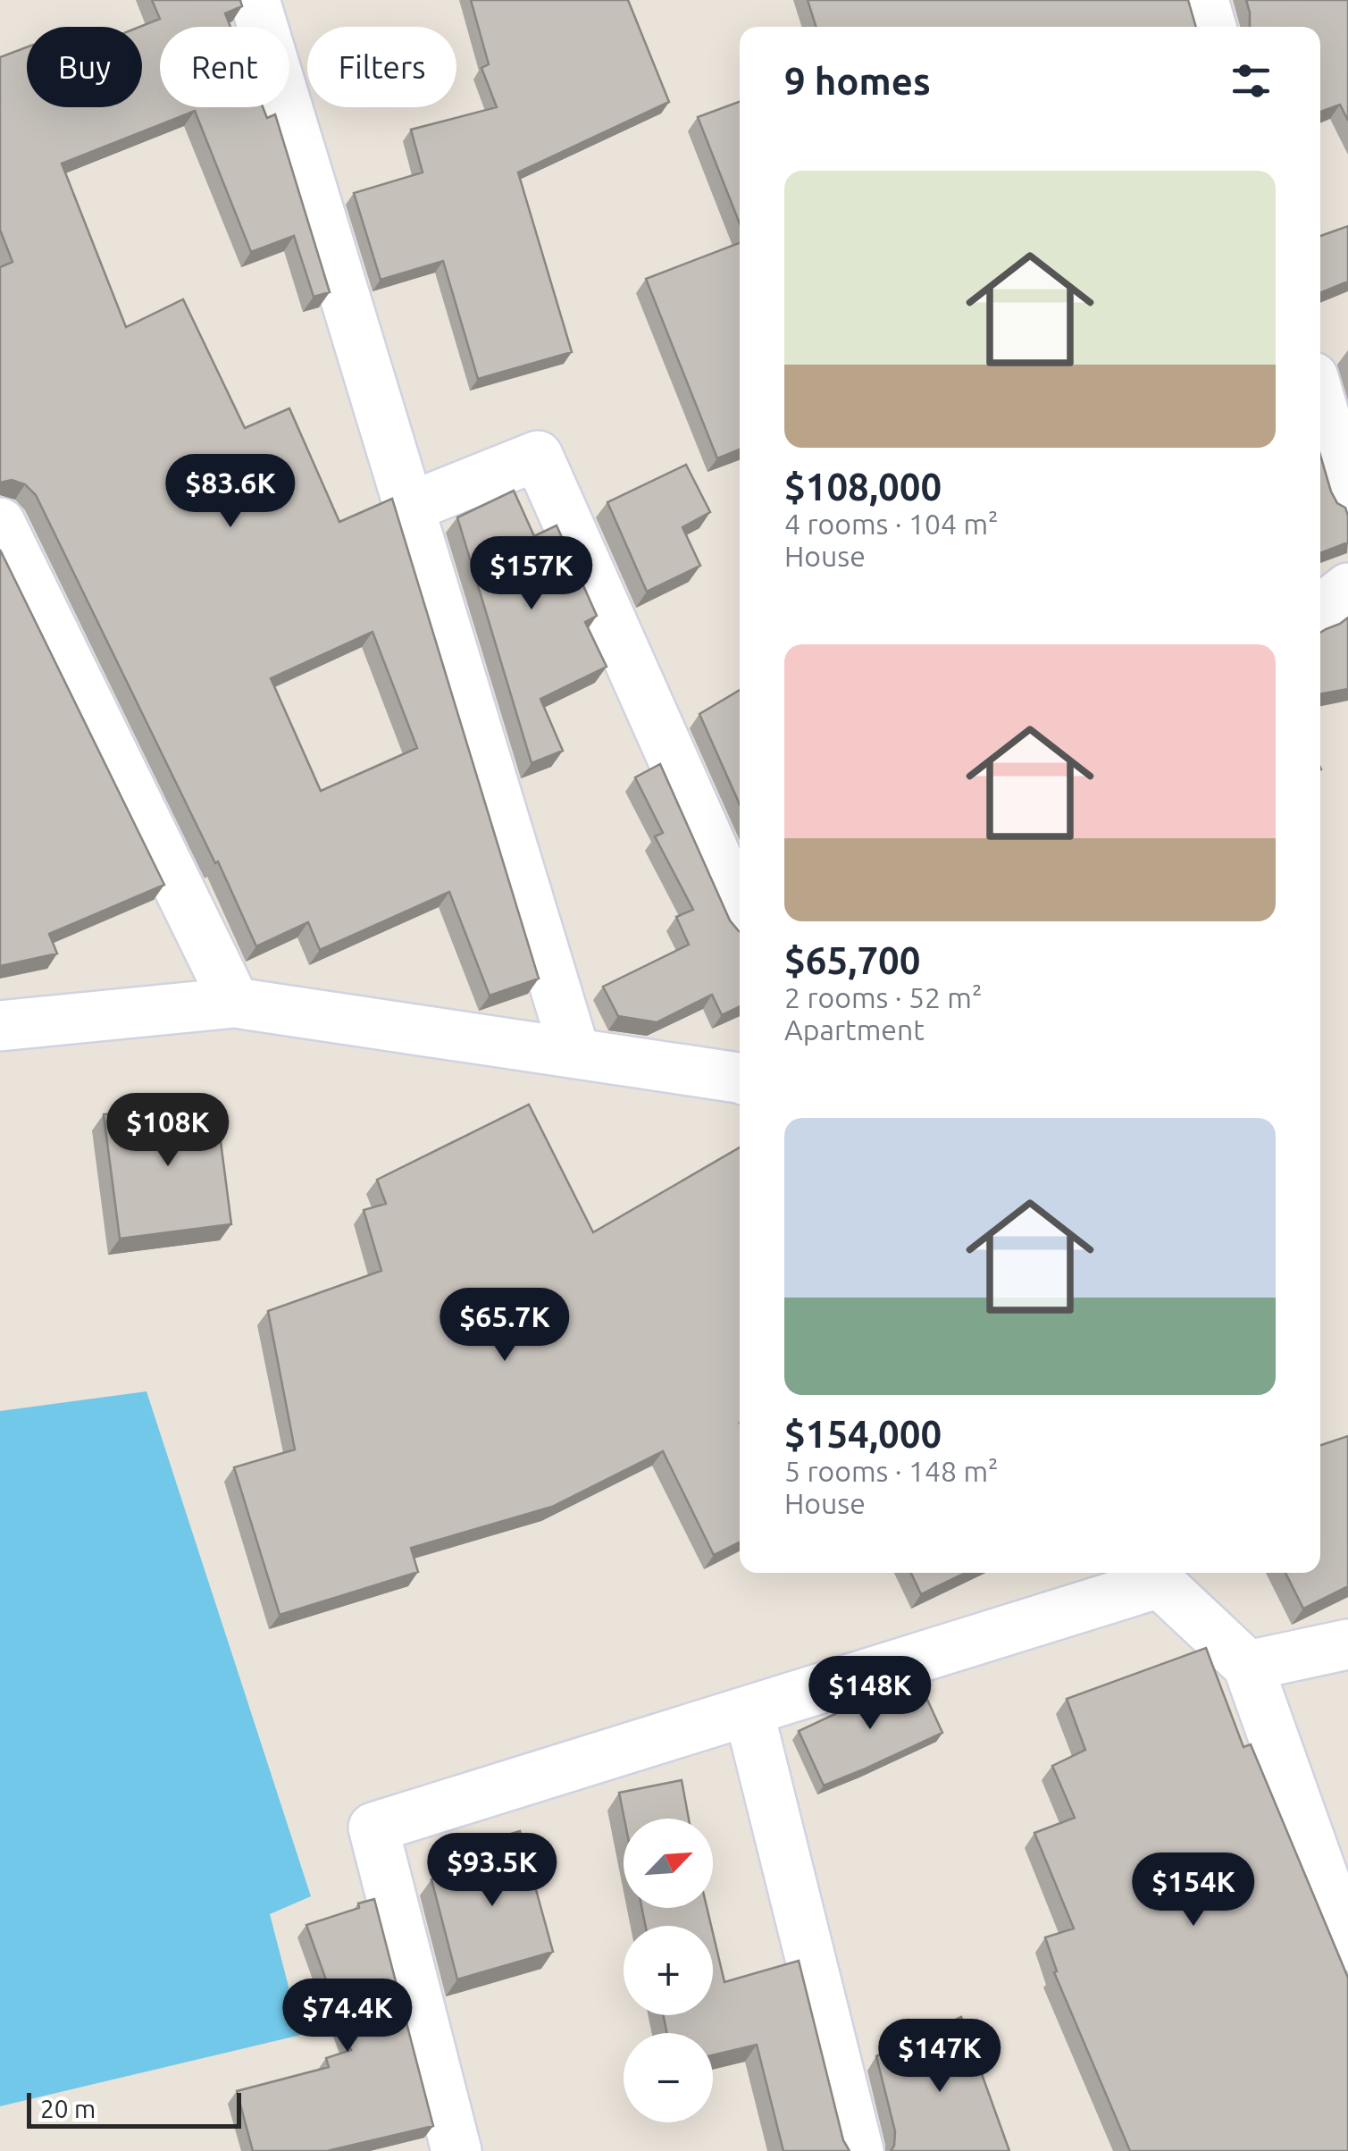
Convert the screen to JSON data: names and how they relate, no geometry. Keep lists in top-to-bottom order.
{
  "scale_bar": "20 m",
  "north": "top right",
  "page": {
    "chip": ["Buy", "Rent", "Filters"],
    "heading": "9 homes",
    "list": [
      {
        "name": "$108,000",
        "note": "4 rooms · 104 m² · House"
      },
      {
        "name": "$65,700",
        "note": "2 rooms · 52 m² · Apartment"
      },
      {
        "name": "$154,000",
        "note": "5 rooms · 148 m² · House"
      }
    ],
    "price": [
      "$83.6K",
      "$157K",
      "$108K",
      "$65.7K",
      "$148K",
      "$93.5K",
      "$154K",
      "$74.4K",
      "$147K"
    ],
    "map_buttons": ["+", "−"],
    "scale": "20 m"
  }
}
